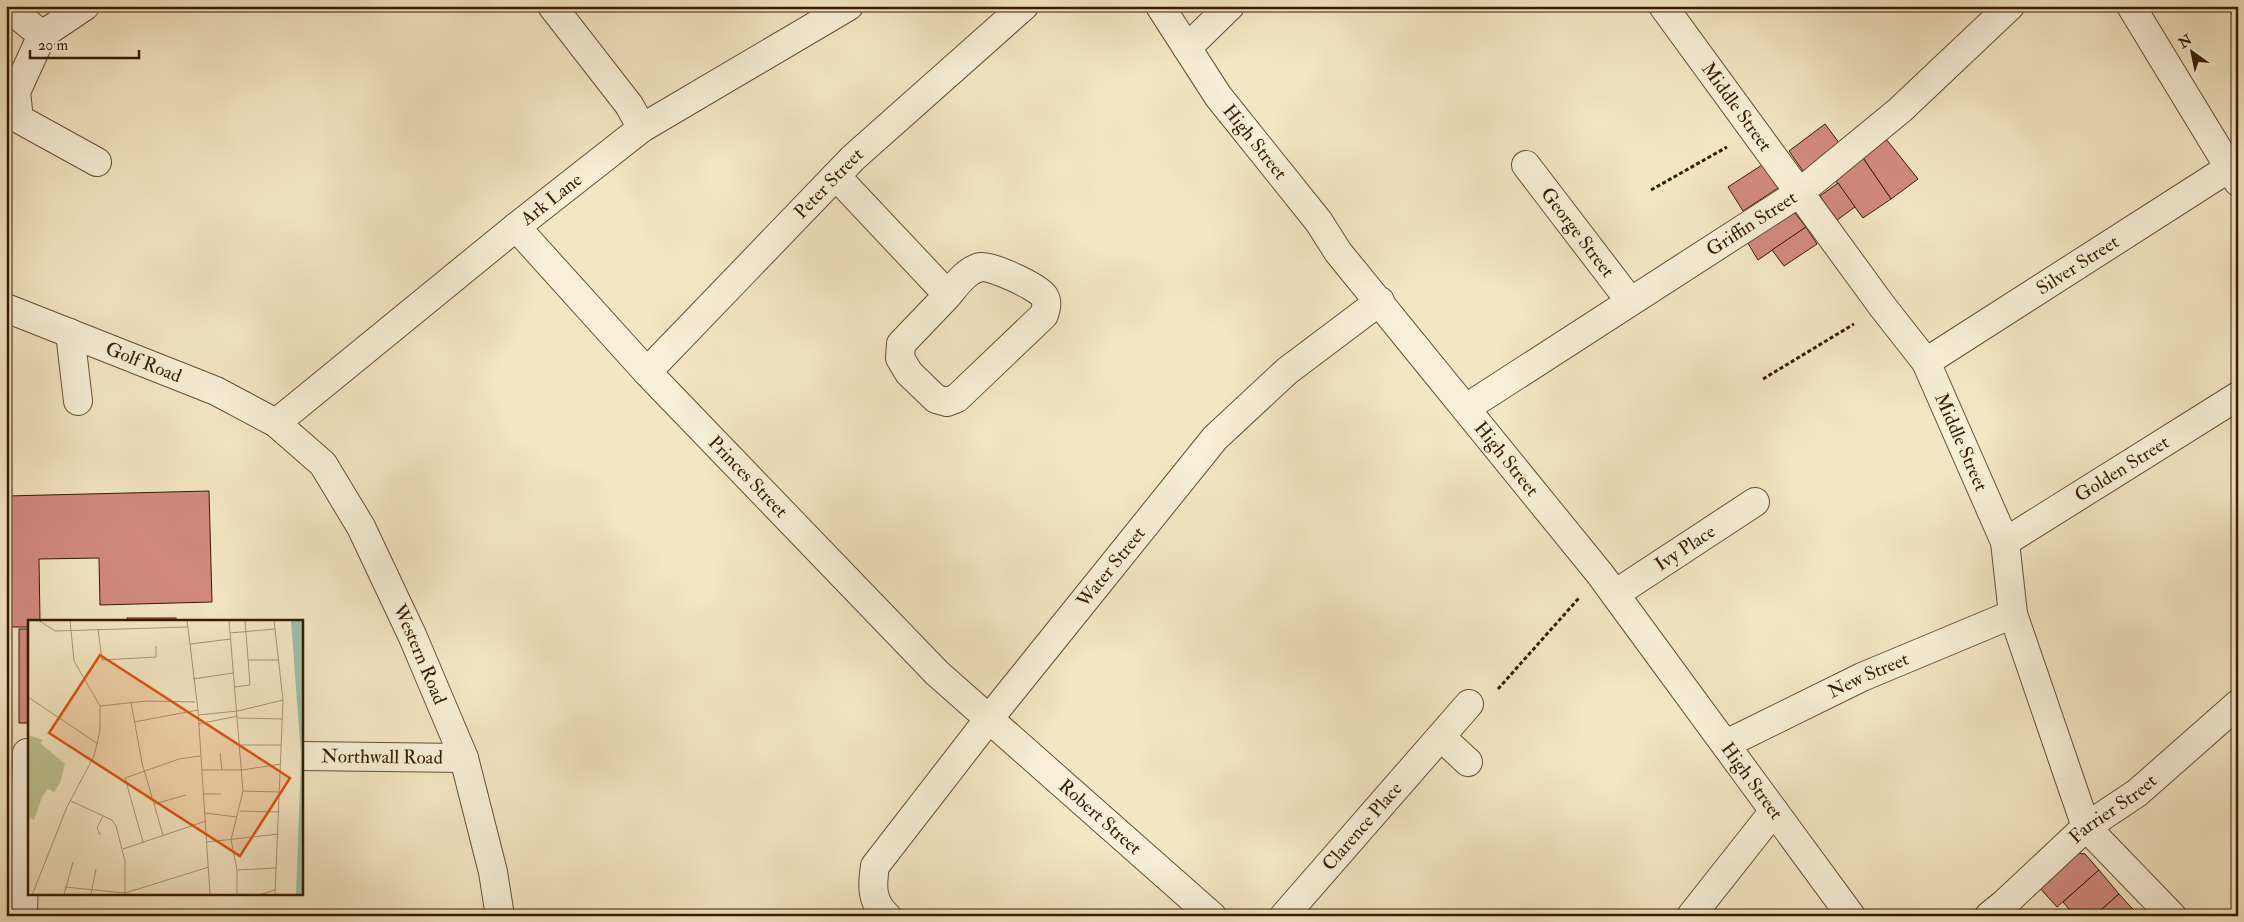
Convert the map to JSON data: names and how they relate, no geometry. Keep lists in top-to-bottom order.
{
  "streets": {
    "street": [
      "Middle Street",
      "High Street",
      "Peter Street",
      "Ark Lane",
      "Griffin Street",
      "George Street",
      "Silver Street",
      "Golf Road",
      "Golden Street",
      "Princes Street",
      "Ivy Place",
      "Water Street",
      "Western Road",
      "New Street",
      "Northwall Road",
      "Farrier Street",
      "Robert Street",
      "Clarence Place"
    ]
  },
  "crossings": [
    ["Middle Street", "Griffin Street"],
    ["Middle Street", "Silver Street"],
    ["Middle Street", "Golden Street"],
    ["Middle Street", "New Street"],
    ["Middle Street", "Farrier Street"],
    ["High Street", "Griffin Street"],
    ["High Street", "Ivy Place"],
    ["High Street", "Water Street"],
    ["High Street", "New Street"],
    ["Peter Street", "Princes Street"],
    ["Ark Lane", "Golf Road"],
    ["Ark Lane", "Princes Street"],
    ["Ark Lane", "Western Road"],
    ["Griffin Street", "George Street"],
    ["Golf Road", "Western Road"],
    ["Princes Street", "Water Street"],
    ["Princes Street", "Robert Street"],
    ["Water Street", "Robert Street"],
    ["Western Road", "Northwall Road"]
  ],
  "scale_bar": "20 m",
  "north": "top left"
}
